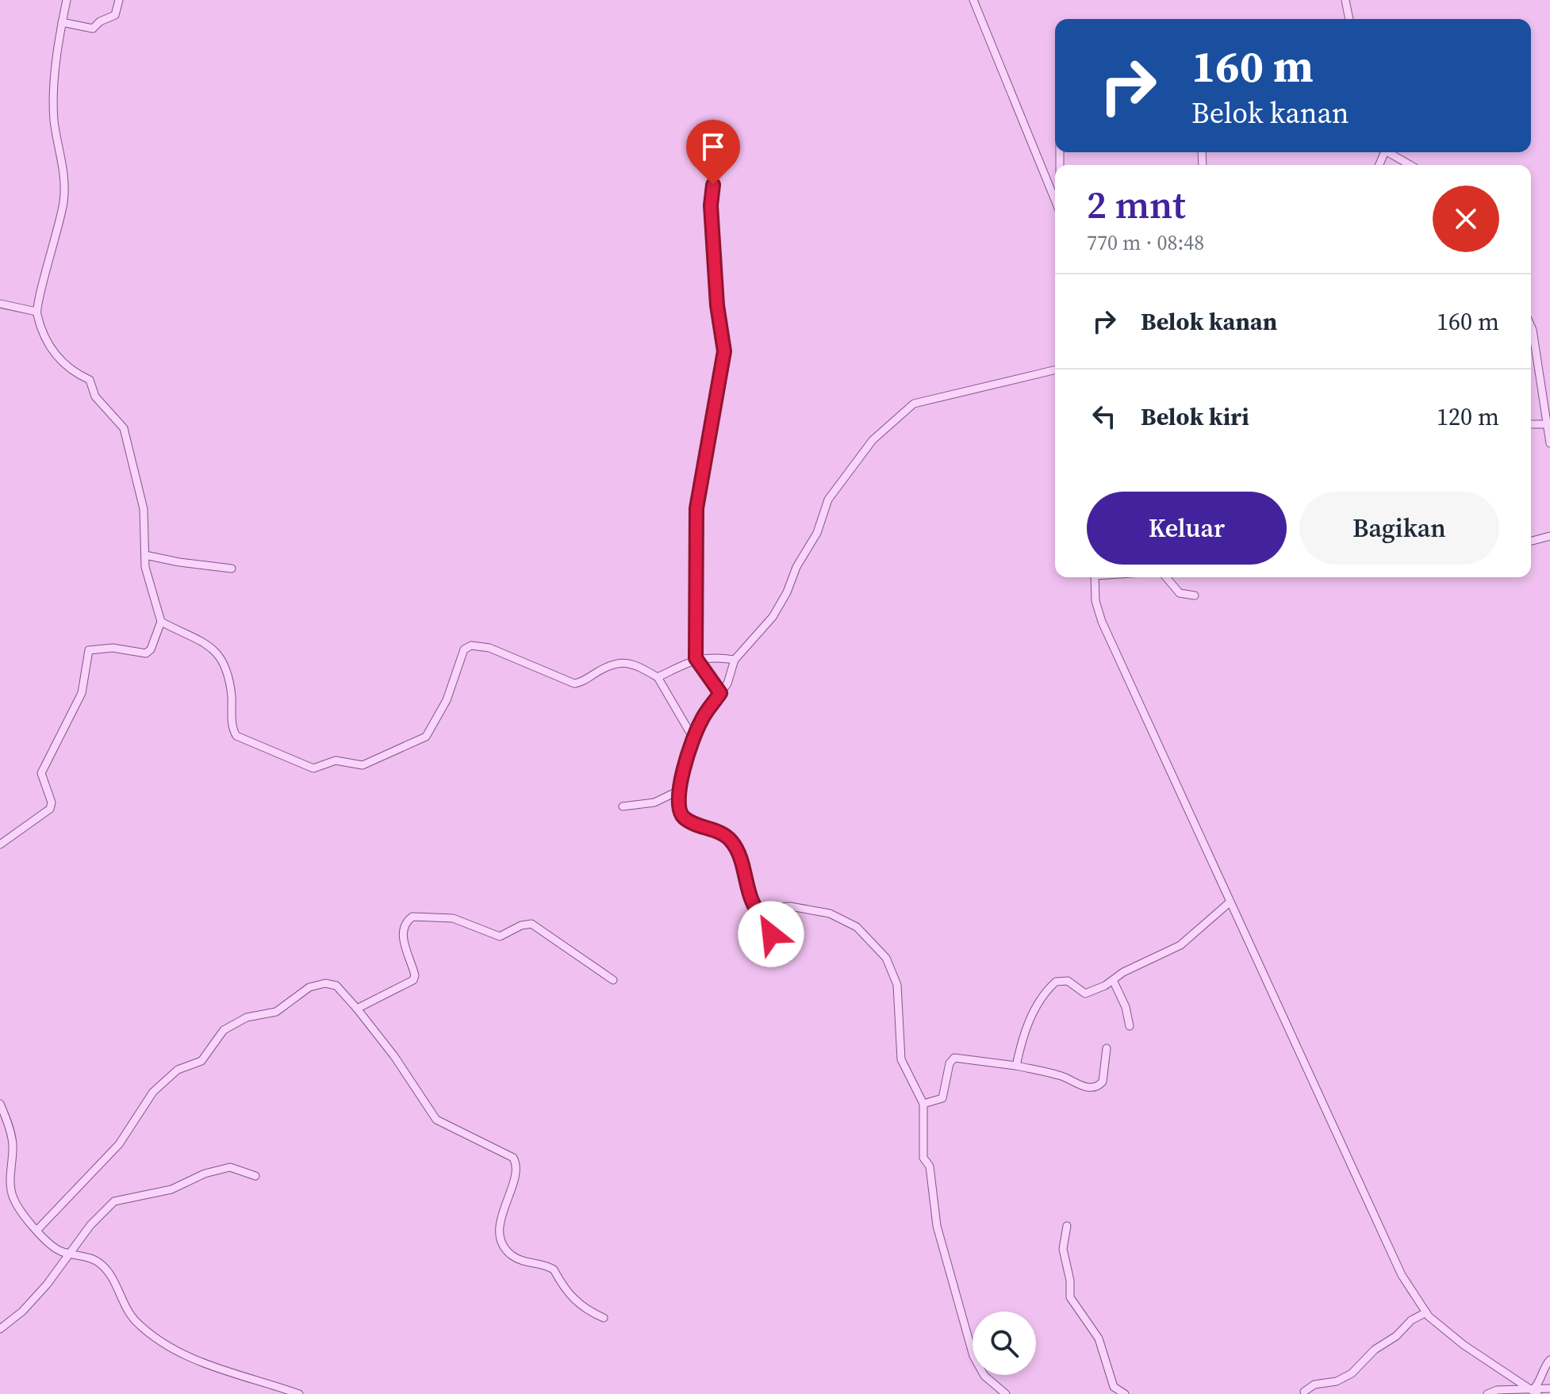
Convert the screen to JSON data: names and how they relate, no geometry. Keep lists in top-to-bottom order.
{
  "page": {
    "turn": ["160 m", "Belok kanan"],
    "heading": ["2 mnt", "770 m · 08:48"],
    "list": [
      {
        "name": "Belok kanan",
        "value": "160 m"
      },
      {
        "name": "Belok kiri",
        "value": "120 m"
      }
    ],
    "buttons": ["Keluar", "Bagikan"]
  }
}
